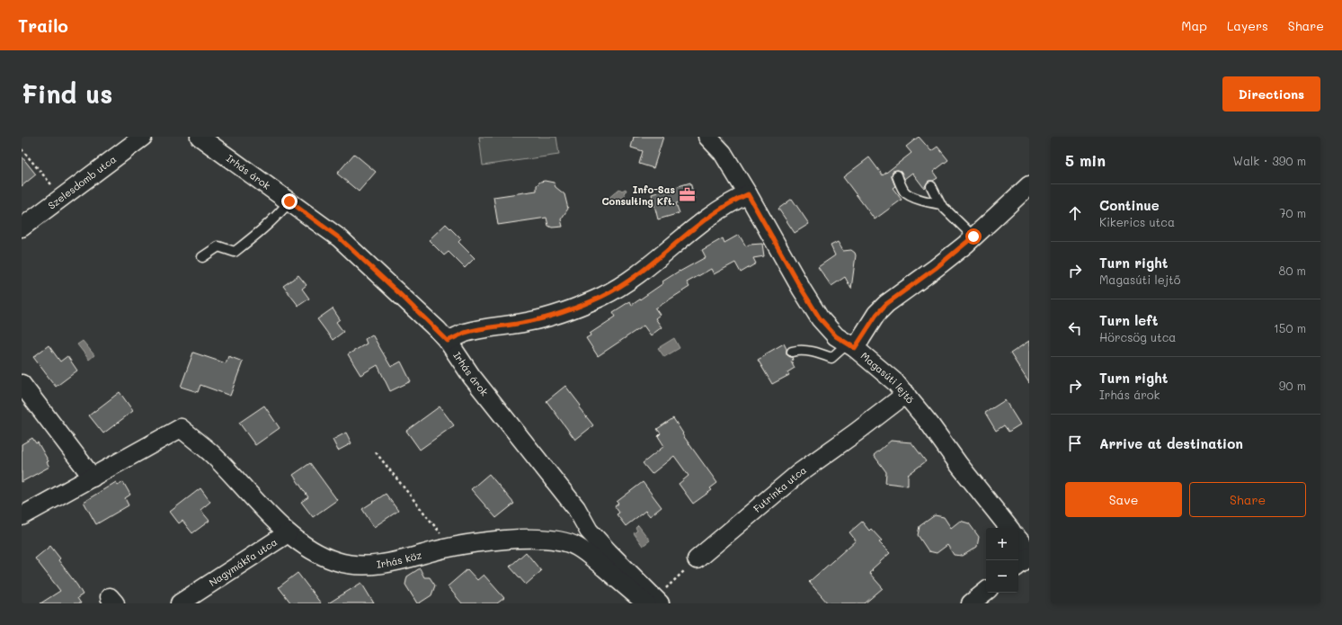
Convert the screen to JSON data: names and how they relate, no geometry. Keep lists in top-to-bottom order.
{
  "streets": {
    "street": [
      "Irhás árok",
      "Szelesdomb utca",
      "Magasúti lejtő",
      "Futrinka utca",
      "Irhás köz",
      "Nagymákfa utca"
    ]
  },
  "crossings": [
    ["Magasúti lejtő", "Futrinka utca"],
    ["Irhás köz", "Nagymákfa utca"]
  ],
  "places": {
    "office": ["Info-Sas Consulting Kft."]
  },
  "page": {
    "header": "Trailo",
    "nav": ["Map", "Layers", "Share"],
    "buttons": [
      "Directions",
      ["Save", "Share"]
    ],
    "title": "Find us",
    "heading": ["5 min", "Walk · 390 m"],
    "list": [
      ["Continue", "Kikerics utca", "70 m"],
      ["Turn right", "Magasúti lejtő", "80 m"],
      ["Turn left", "Hörcsög utca", "150 m"],
      ["Turn right", "Irhás árok", "90 m"],
      "Arrive at destination"
    ],
    "map_buttons": ["+", "−"]
  }
}
